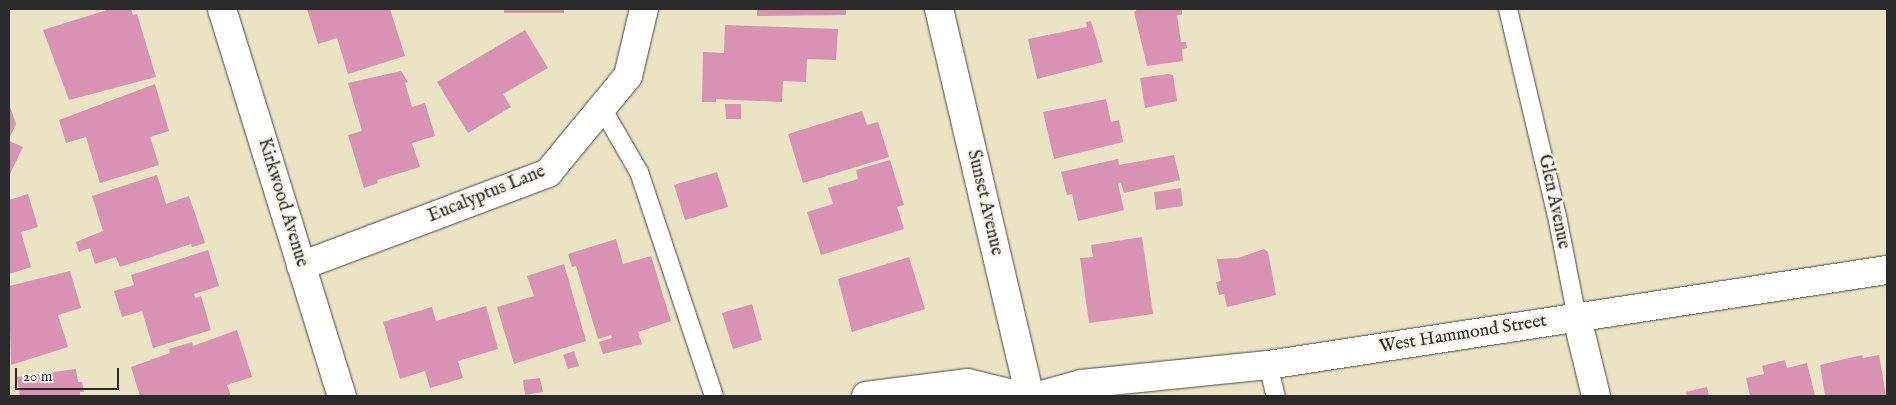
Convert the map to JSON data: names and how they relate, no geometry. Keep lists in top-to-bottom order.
{
  "streets": {
    "street": [
      "Eucalyptus Lane",
      "Glen Avenue",
      "Kirkwood Avenue",
      "Sunset Avenue",
      "West Hammond Street"
    ]
  },
  "crossings": [
    ["Eucalyptus Lane", "Kirkwood Avenue"],
    ["Glen Avenue", "West Hammond Street"]
  ],
  "scale_bar": "20 m"
}
